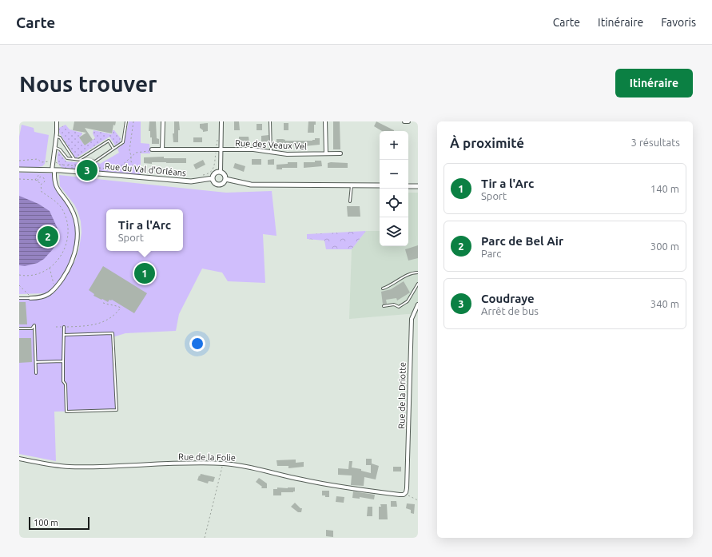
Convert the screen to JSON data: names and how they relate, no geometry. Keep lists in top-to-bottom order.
{
  "streets": {
    "street": [
      "Rue des Veaux Vel",
      "Rue du Val d'Orléans",
      "Rue de la Driotte",
      "Rue de la Folie"
    ]
  },
  "crossings": [
    ["Rue de la Driotte", "Rue de la Folie"]
  ],
  "scale_bar": "100 m",
  "page": {
    "header": "Carte",
    "nav": ["Carte", "Itinéraire", "Favoris"],
    "buttons": "Itinéraire",
    "title": "Nous trouver",
    "heading": ["À proximité", "3 résultats"],
    "map_buttons": ["+", "−"],
    "pins": ["3", "2", "1"],
    "list": [
      {
        "mark": "1",
        "name": "Tir a l'Arc",
        "note": "Sport",
        "value": "140 m"
      },
      {
        "mark": "2",
        "name": "Parc de Bel Air",
        "note": "Parc",
        "value": "300 m"
      },
      {
        "mark": "3",
        "name": "Coudraye",
        "note": "Arrêt de bus",
        "value": "340 m"
      }
    ],
    "popup": ["Tir a l'Arc", "Sport"],
    "scale": "100 m"
  }
}
